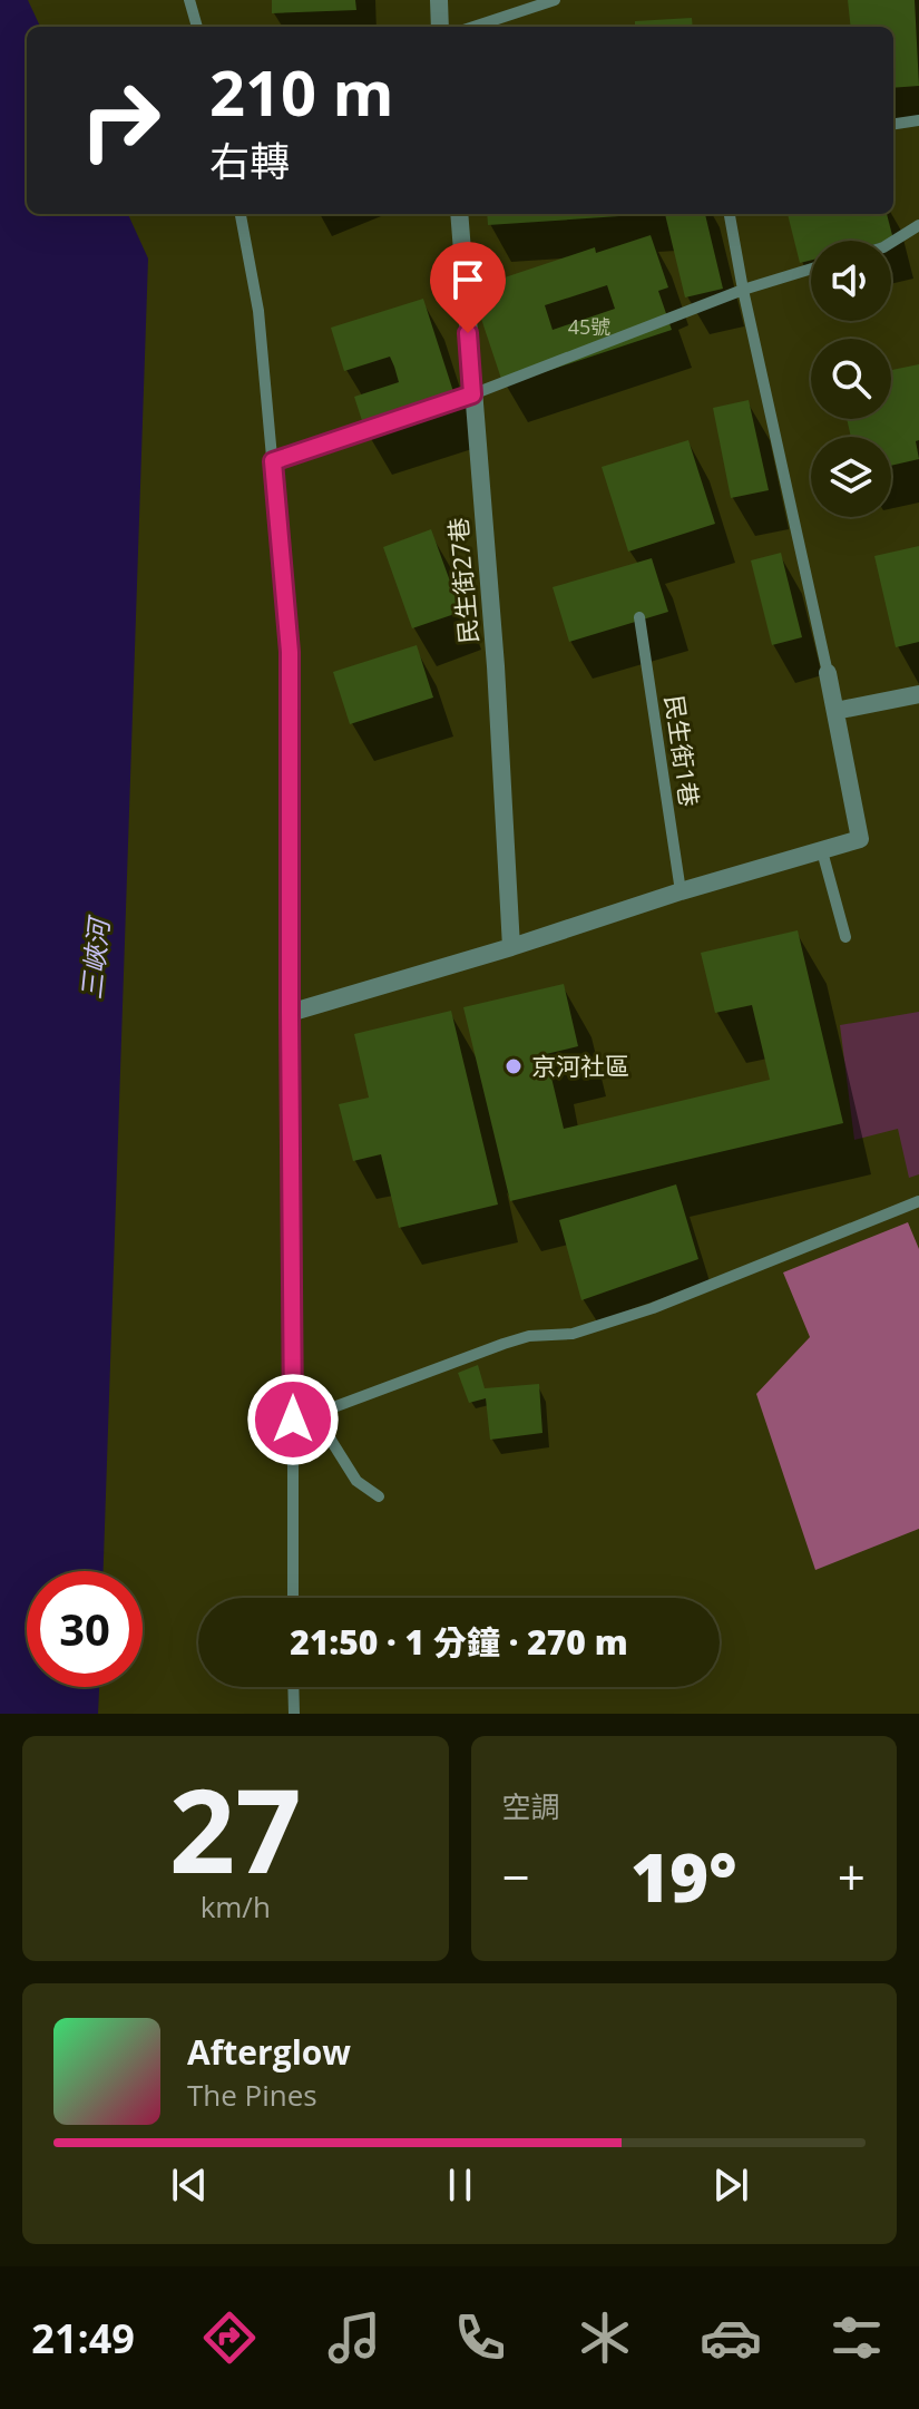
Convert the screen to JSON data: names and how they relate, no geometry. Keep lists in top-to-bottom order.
{
  "streets": {
    "street": ["民生街27巷"],
    "lane": ["民生街1巷"]
  },
  "water": ["三峽河"],
  "places": ["京河社區"],
  "house_numbers": ["45號"],
  "page": {
    "turn": ["210 m", "右轉"],
    "limit": "30",
    "trip": "21:50 · 1 分鐘 · 270 m",
    "tile": [
      ["27", "km/h"],
      "空調"
    ],
    "heat": ["−", "19°", "+"],
    "song": ["Afterglow", "The Pines"],
    "tabs": "21:49"
  }
}
